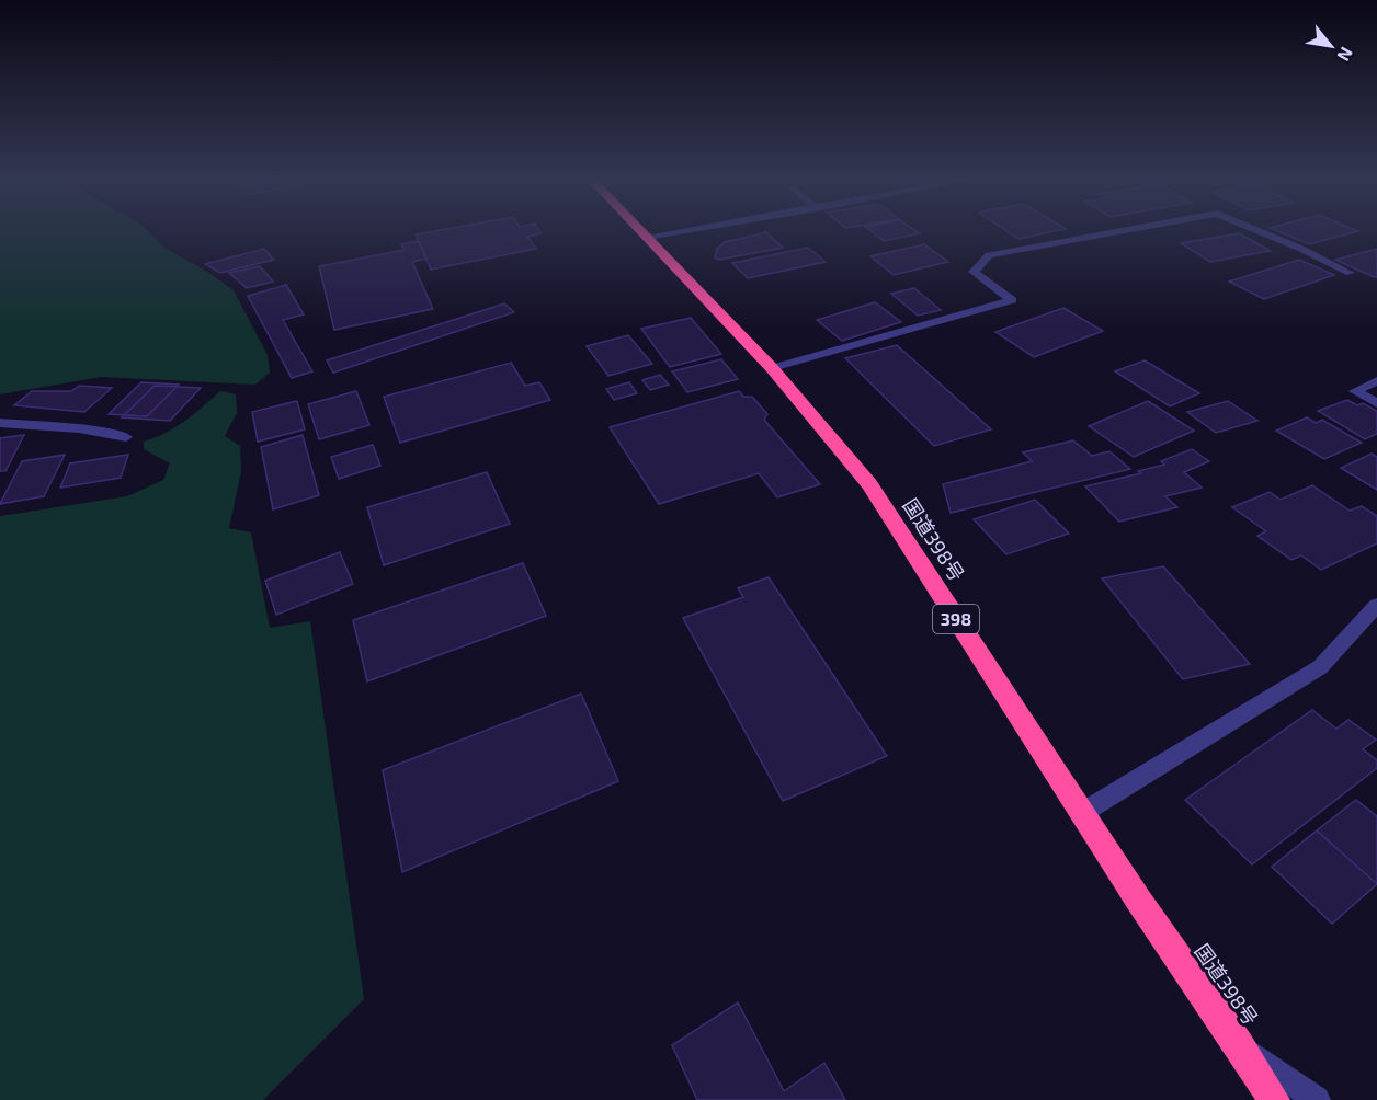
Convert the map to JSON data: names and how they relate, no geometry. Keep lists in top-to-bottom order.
{
  "streets": {
    "highway": ["国道398号", "398"]
  },
  "north": "bottom right"
}
